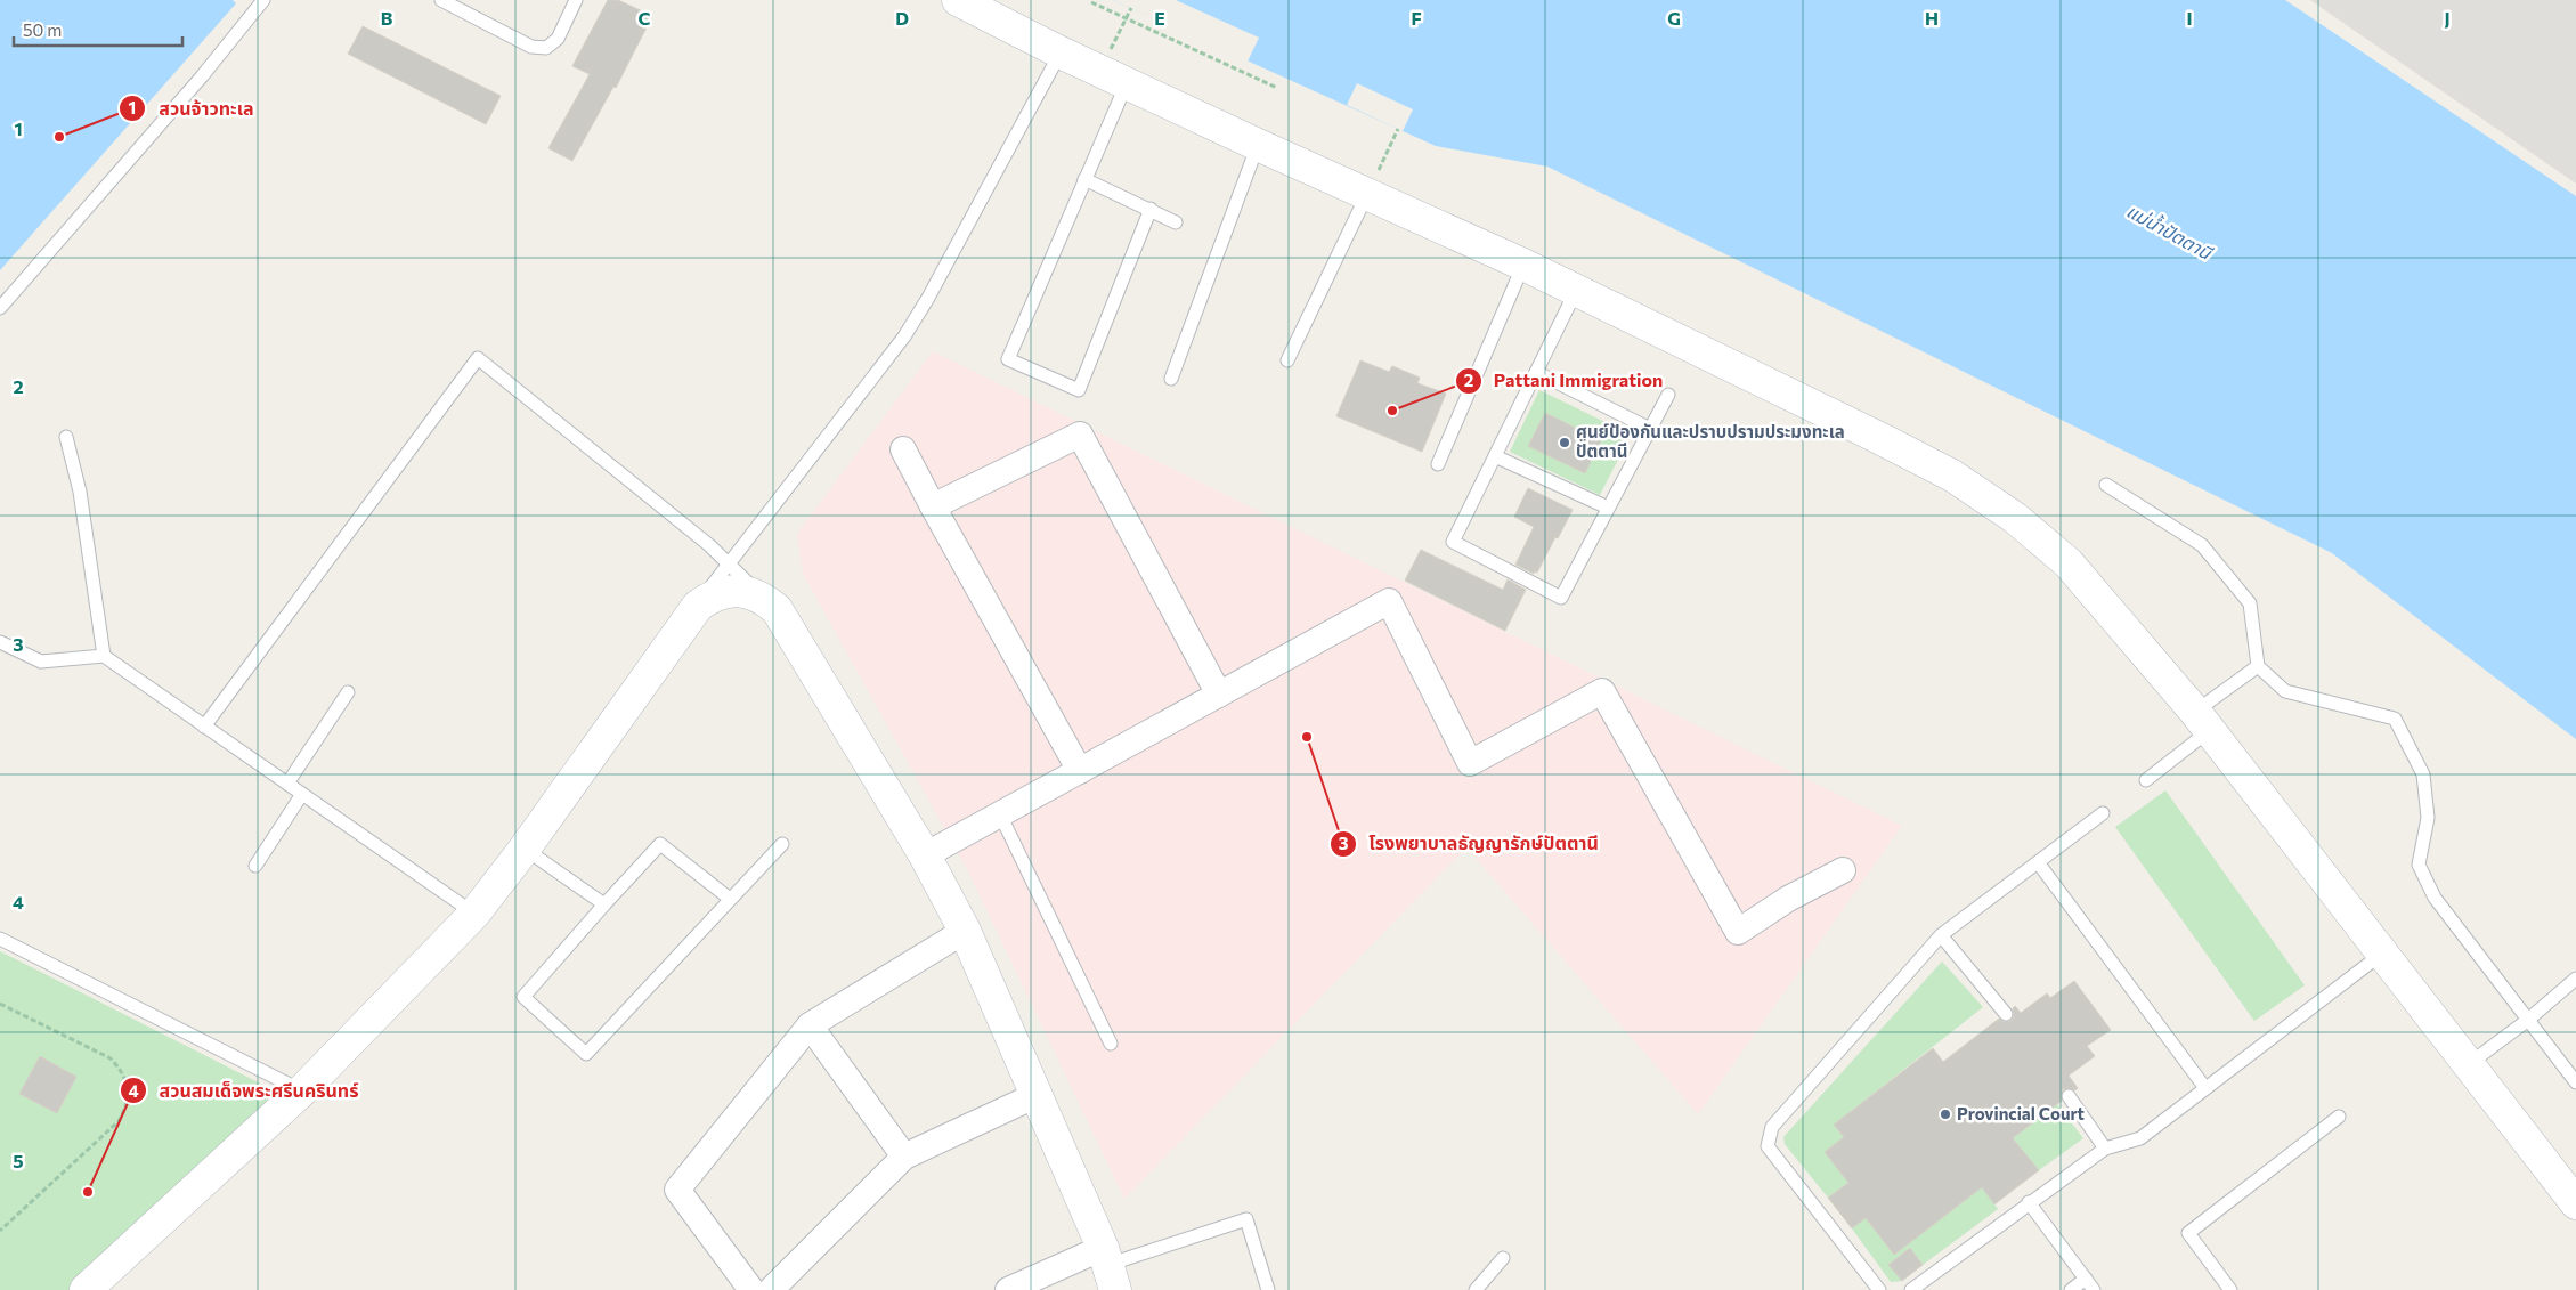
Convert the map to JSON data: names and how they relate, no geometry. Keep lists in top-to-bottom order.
{
  "water": ["แม่น้ำปัตตานี"],
  "places": [
    "สวนจ้าวทะเล",
    "Pattani Immigration",
    "ศูนย์ป้องกันและปราบปรามประมงทะเล ปัตตานี",
    "โรงพยาบาลธัญญารักษ์ปัตตานี",
    "Provincial Court",
    "สวนสมเด็จพระศรีนครินทร์"
  ],
  "scale_bar": "50 m",
  "grid": {
    "columns": [
      "B",
      "C",
      "D",
      "E",
      "F",
      "G",
      "H",
      "I",
      "J"
    ],
    "rows": [
      "1",
      "2",
      "3",
      "4",
      "5"
    ]
  }
}
